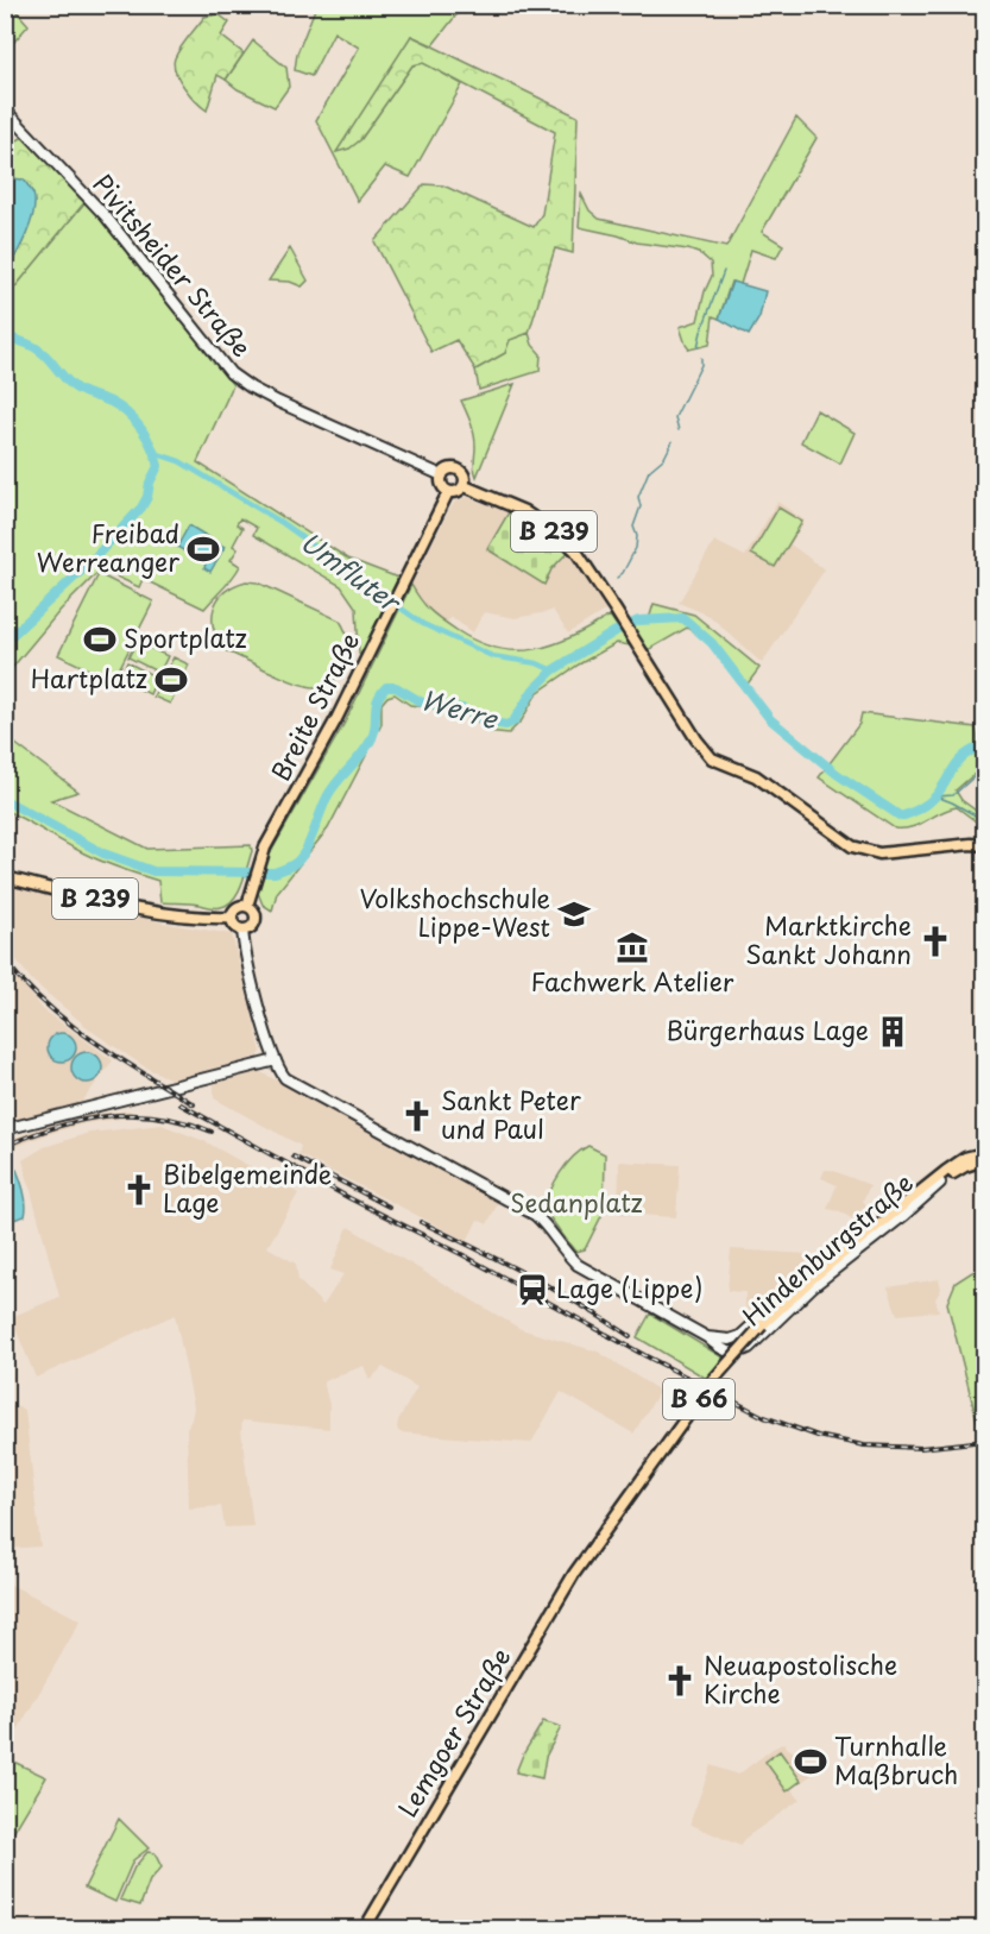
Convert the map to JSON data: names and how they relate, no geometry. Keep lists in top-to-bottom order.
{
  "streets": {
    "main road": [
      "Pivitsheider Straße",
      "B 239",
      "Breite Straße",
      "Hindenburgstraße",
      "B 66",
      "Lemgoer Straße"
    ]
  },
  "crossings": [
    ["Pivitsheider Straße", "Breite Straße"],
    ["B 239", "Breite Straße"],
    ["Hindenburgstraße", "Lemgoer Straße"]
  ],
  "water": ["Umfluter", "Werre"],
  "parks": ["Sedanplatz"],
  "places": {
    "sports": [
      "Freibad Werreanger",
      "Sportplatz",
      "Hartplatz",
      "Turnhalle Maßbruch"
    ],
    "school or university": ["Volkshochschule Lippe-West"],
    "church": [
      "Marktkirche Sankt Johann",
      "Sankt Peter und Paul",
      "Bibelgemeinde Lage",
      "Neuapostolische Kirche"
    ],
    "museum": ["Fachwerk Atelier"],
    "building": ["Bürgerhaus Lage"],
    "station": ["Lage (Lippe)"]
  }
}
